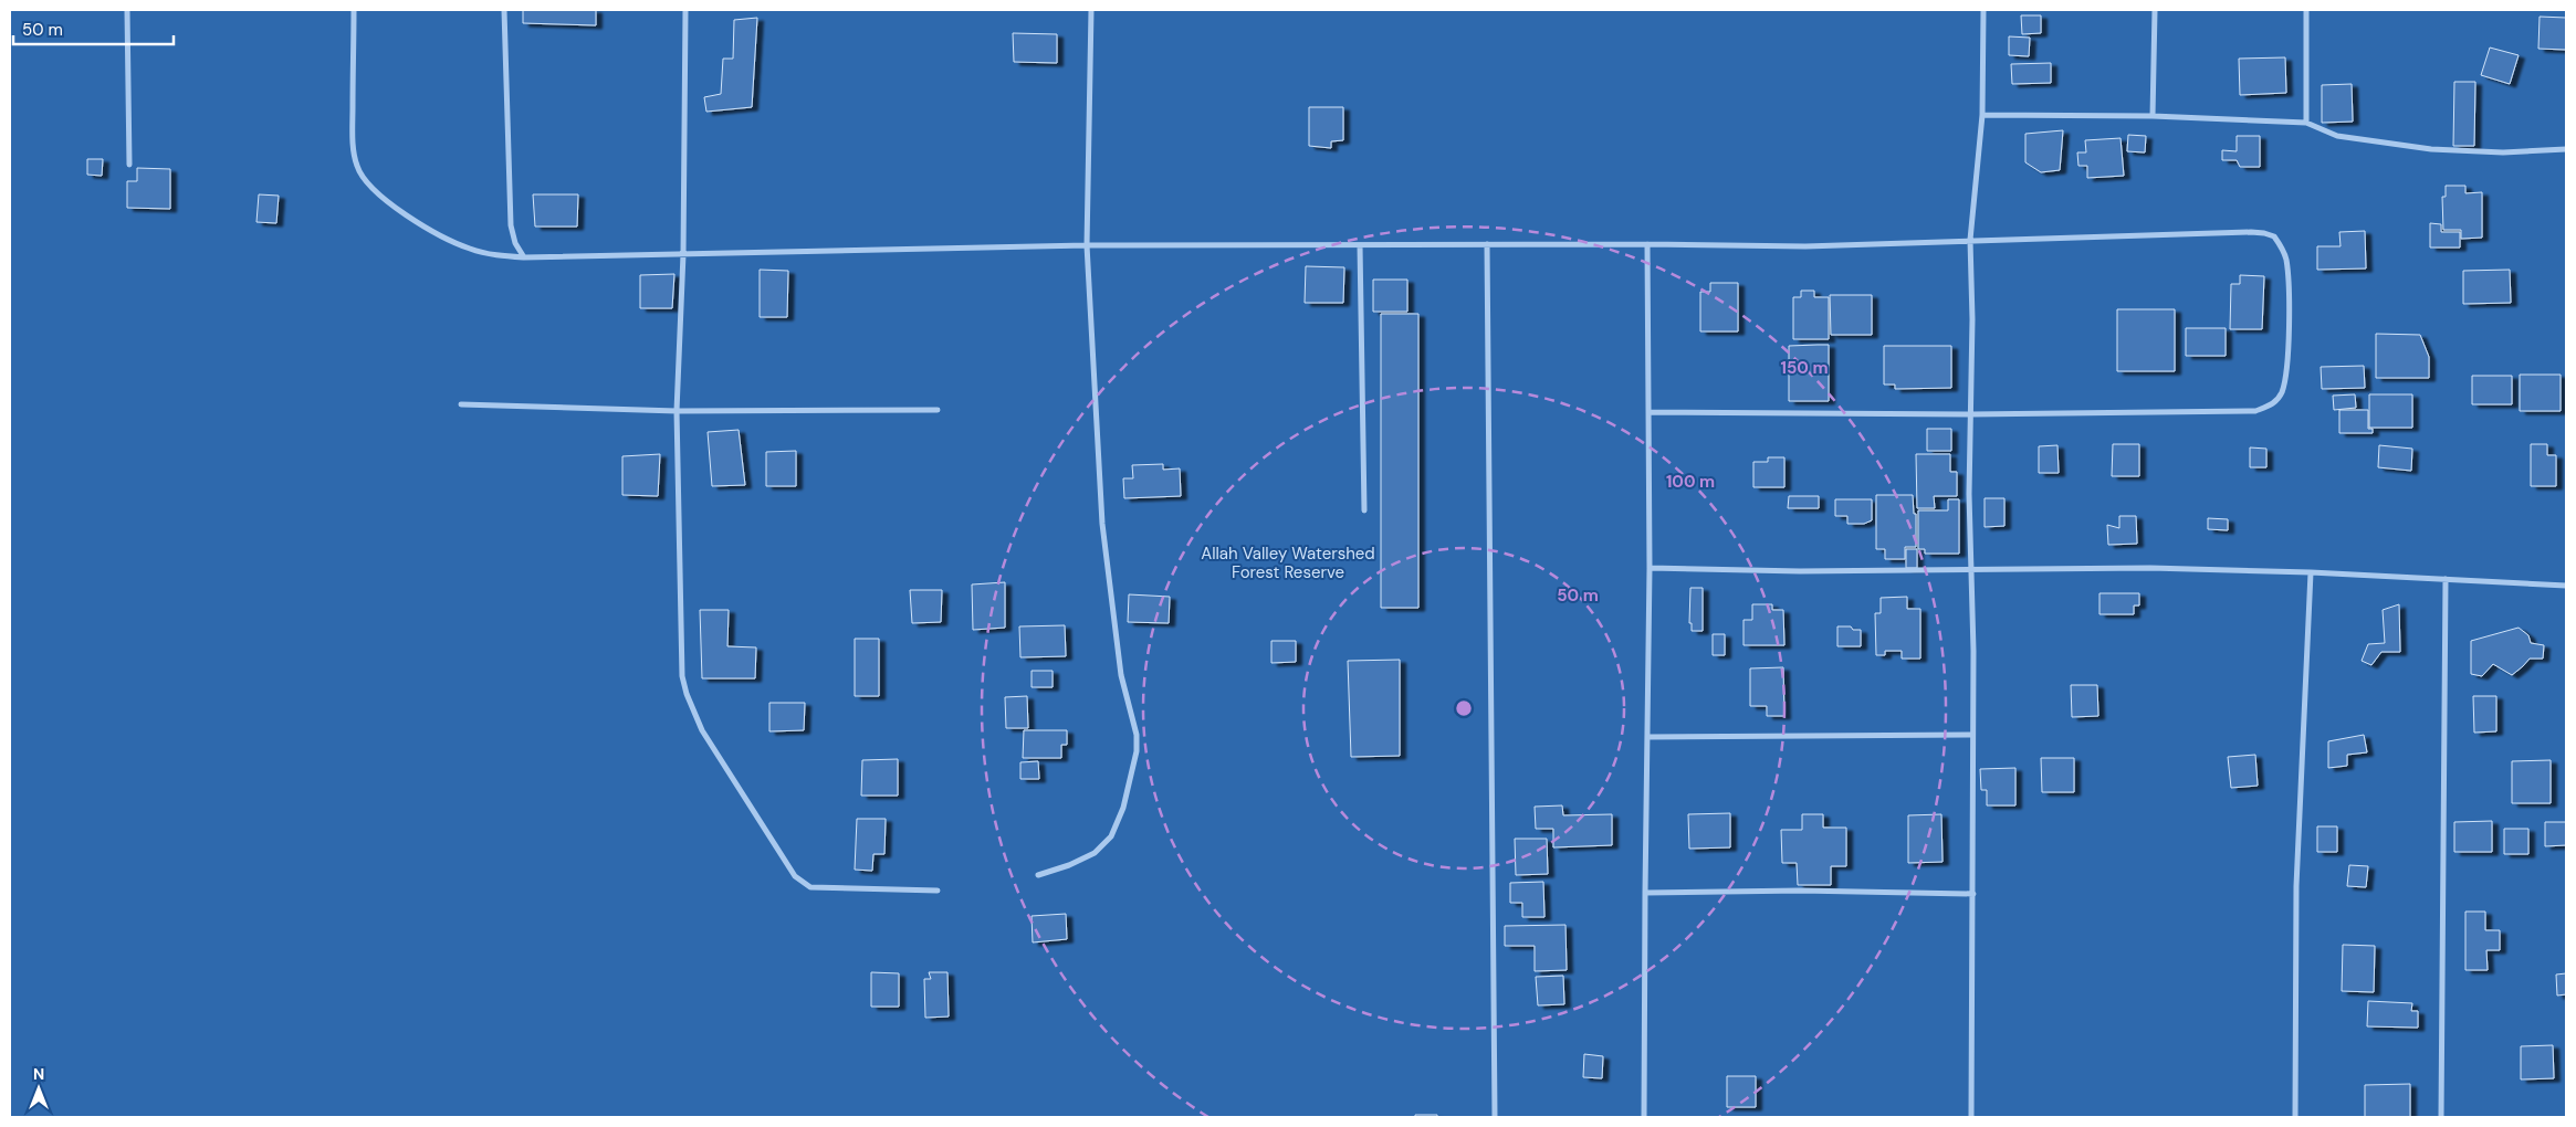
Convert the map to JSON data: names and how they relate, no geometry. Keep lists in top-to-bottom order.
{
  "parks": ["Allah Valley Watershed Forest Reserve"],
  "scale_bar": "50 m",
  "north": "top",
  "rings": ["150 m", "100 m", "50 m"]
}
